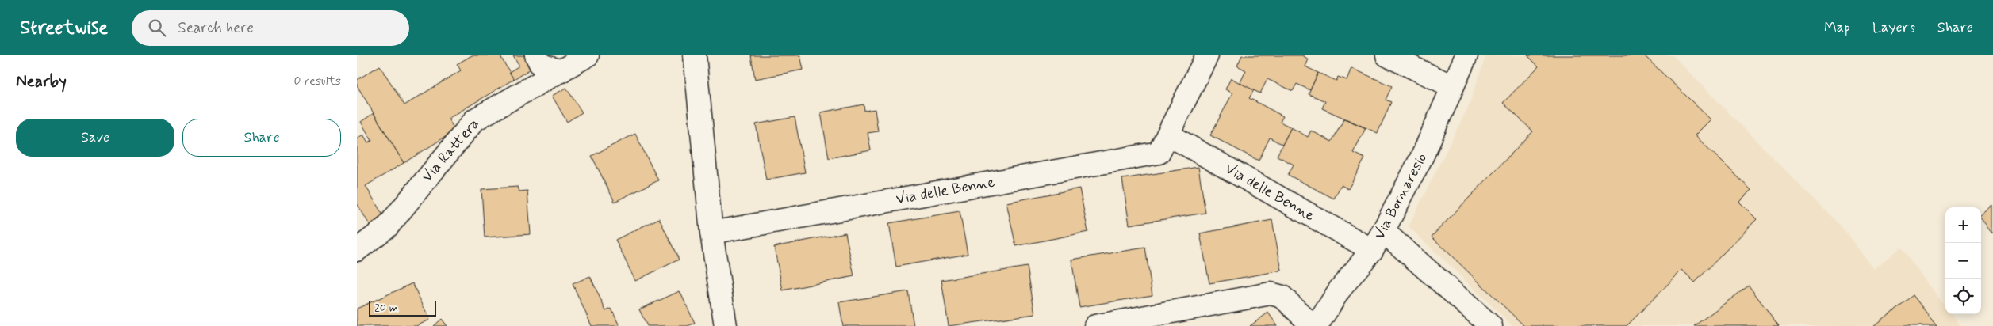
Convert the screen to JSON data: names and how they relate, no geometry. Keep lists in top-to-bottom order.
{
  "streets": {
    "street": ["Via Rattera", "Via delle Benne", "Via Bornaresio"]
  },
  "crossings": [
    ["Via delle Benne", "Via Bornaresio"]
  ],
  "scale_bar": "20 m",
  "page": {
    "header": "Streetwise",
    "search": "Search here",
    "nav": ["Map", "Layers", "Share"],
    "heading": ["Nearby", "0 results"],
    "buttons": ["Save", "Share"],
    "map_buttons": ["+", "−"],
    "scale": "20 m"
  }
}
